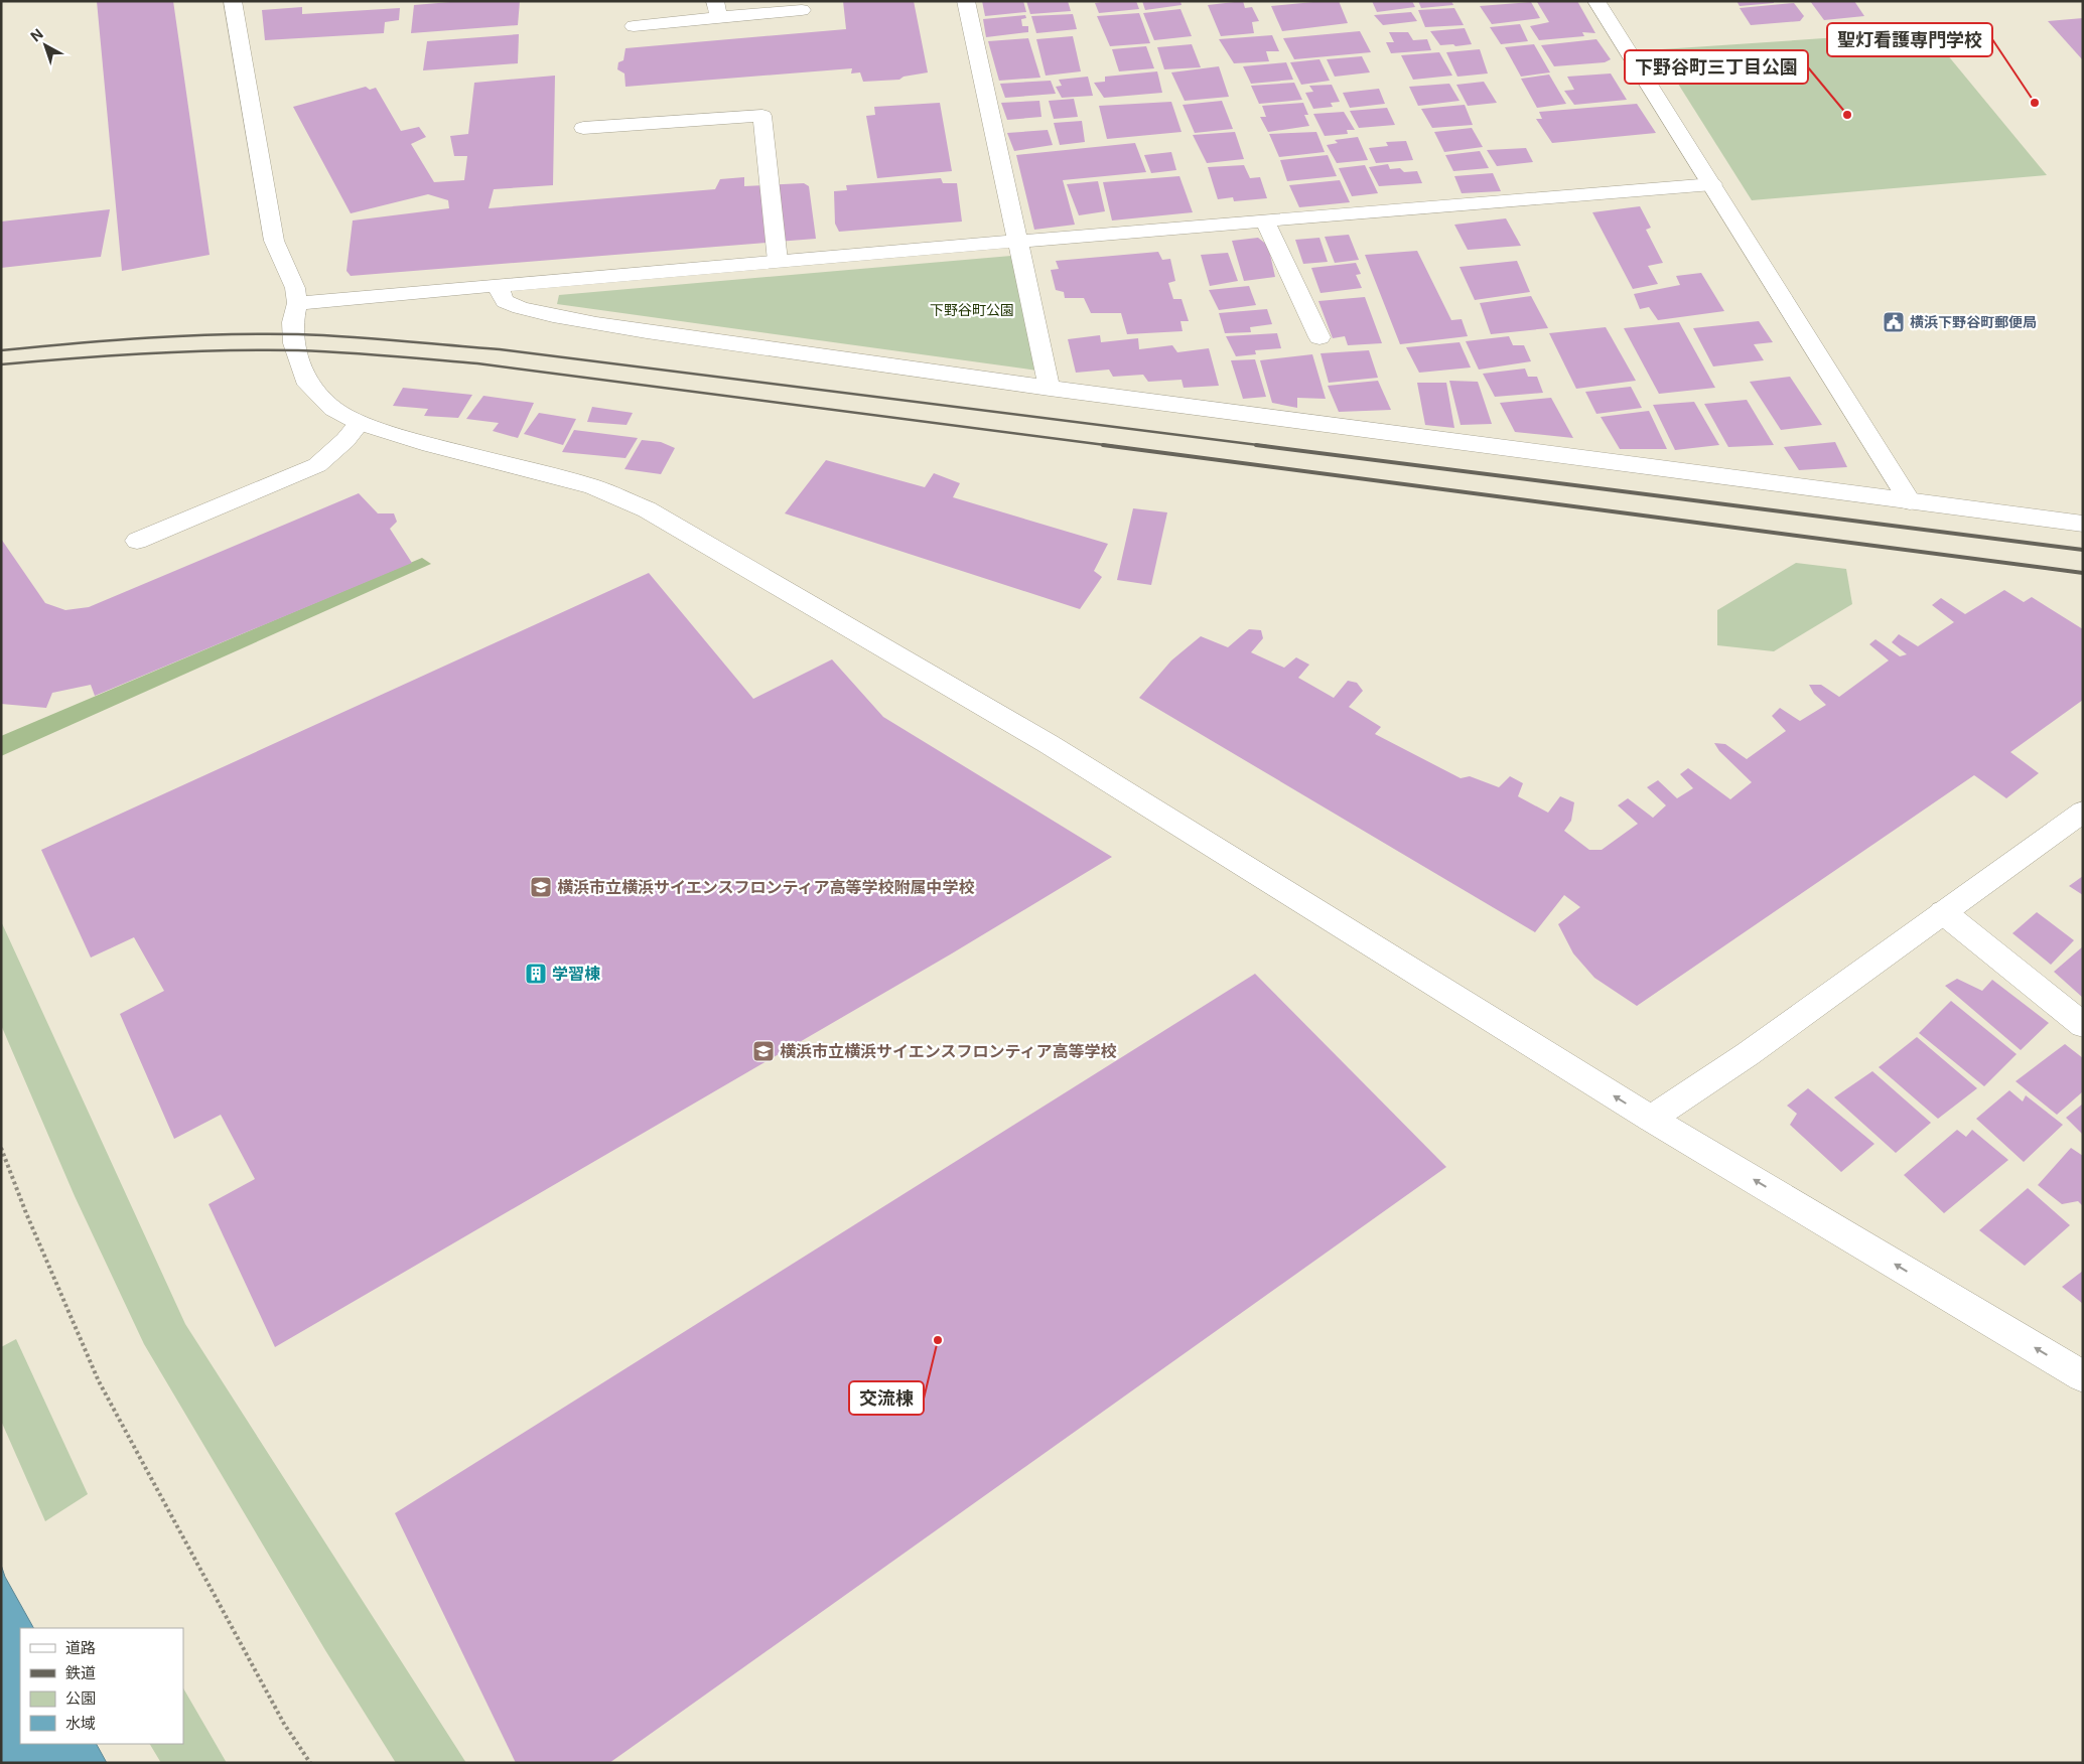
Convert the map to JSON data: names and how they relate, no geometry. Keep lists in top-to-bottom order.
{
  "parks": ["下野谷町公園"],
  "places": {
    "other": ["聖灯看護専門学校", "下野谷町三丁目公園", "交流棟"],
    "public building": ["横浜下野谷町郵便局"],
    "school or university": ["横浜市立横浜サイエンスフロンティア高等学校附属中学校", "横浜市立横浜サイエンスフロンティア高等学校"],
    "building": ["学習棟"]
  },
  "legend": [
    "道路",
    "鉄道",
    "公園",
    "水域"
  ],
  "north": "top left"
}
